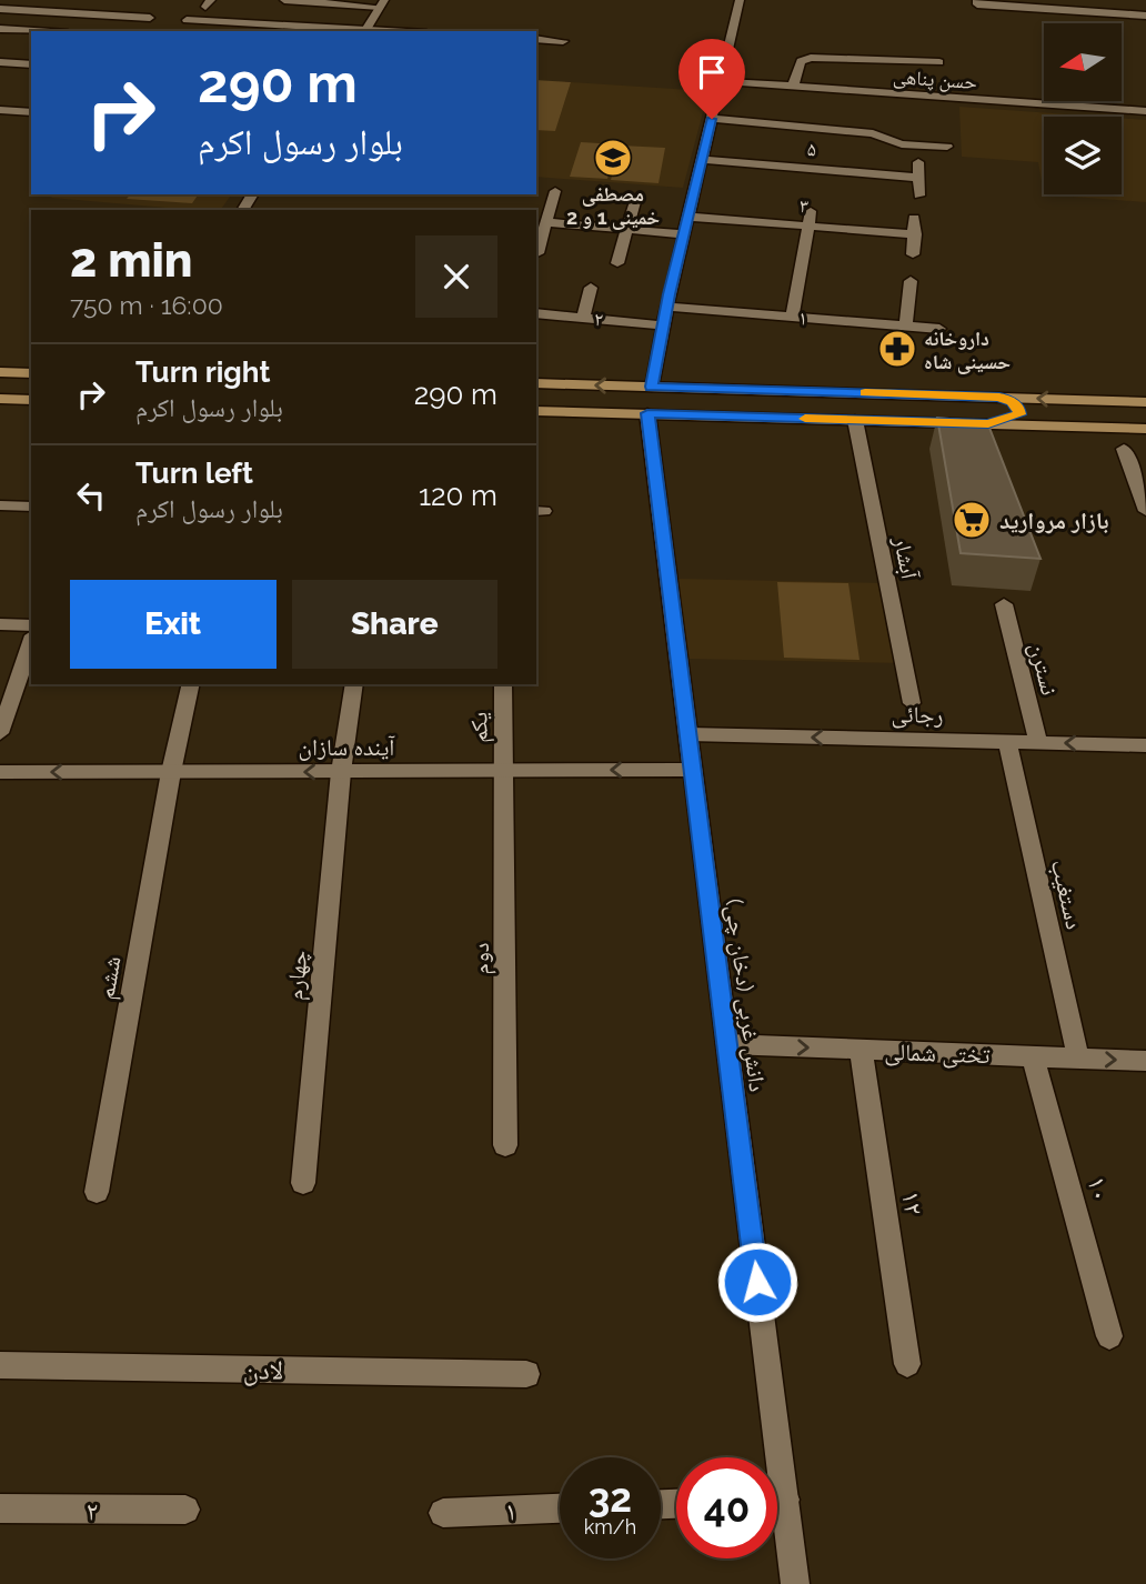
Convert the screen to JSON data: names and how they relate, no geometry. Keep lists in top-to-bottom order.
{
  "streets": {
    "street": [
      "حسن پناهی",
      "۵",
      "۳",
      "۱",
      "۲",
      "آبشار",
      "نسترن",
      "رجائی",
      "یکم",
      "آینده سازان",
      "دستغیب",
      "دوم",
      "چهارم",
      "ششم",
      "دانش غربی (دخان چی)",
      "تختی شمالی",
      "۱۰",
      "۱۲",
      "لادن"
    ]
  },
  "crossings": [
    ["نسترن", "رجائی"],
    ["رجائی", "دستغیب"],
    ["رجائی", "دانش غربی (دخان چی)"],
    ["یکم", "آینده سازان"],
    ["یکم", "دوم"],
    ["آینده سازان", "دوم"],
    ["آینده سازان", "چهارم"],
    ["آینده سازان", "ششم"],
    ["آینده سازان", "دانش غربی (دخان چی)"],
    ["دستغیب", "تختی شمالی"],
    ["دانش غربی (دخان چی)", "تختی شمالی"],
    ["تختی شمالی", "۱۰"],
    ["تختی شمالی", "۱۲"]
  ],
  "one_way": ["رجائی", "آینده سازان", "تختی شمالی"],
  "places": {
    "school or university": ["مصطفی خمینی 1 و 2"],
    "pharmacy": ["داروخانه حسینی شاه"],
    "supermarket": ["بازار مروارید"]
  },
  "north": "left",
  "page": {
    "turn": ["290 m", "بلوار رسول اکرم"],
    "heading": ["2 min", "750 m · 16:00"],
    "list": [
      {
        "name": "Turn right",
        "note": "بلوار رسول اکرم",
        "value": "290 m"
      },
      {
        "name": "Turn left",
        "note": "بلوار رسول اکرم",
        "value": "120 m"
      }
    ],
    "buttons": ["Exit", "Share"],
    "speed": "32 km/h",
    "limit": "40"
  }
}
